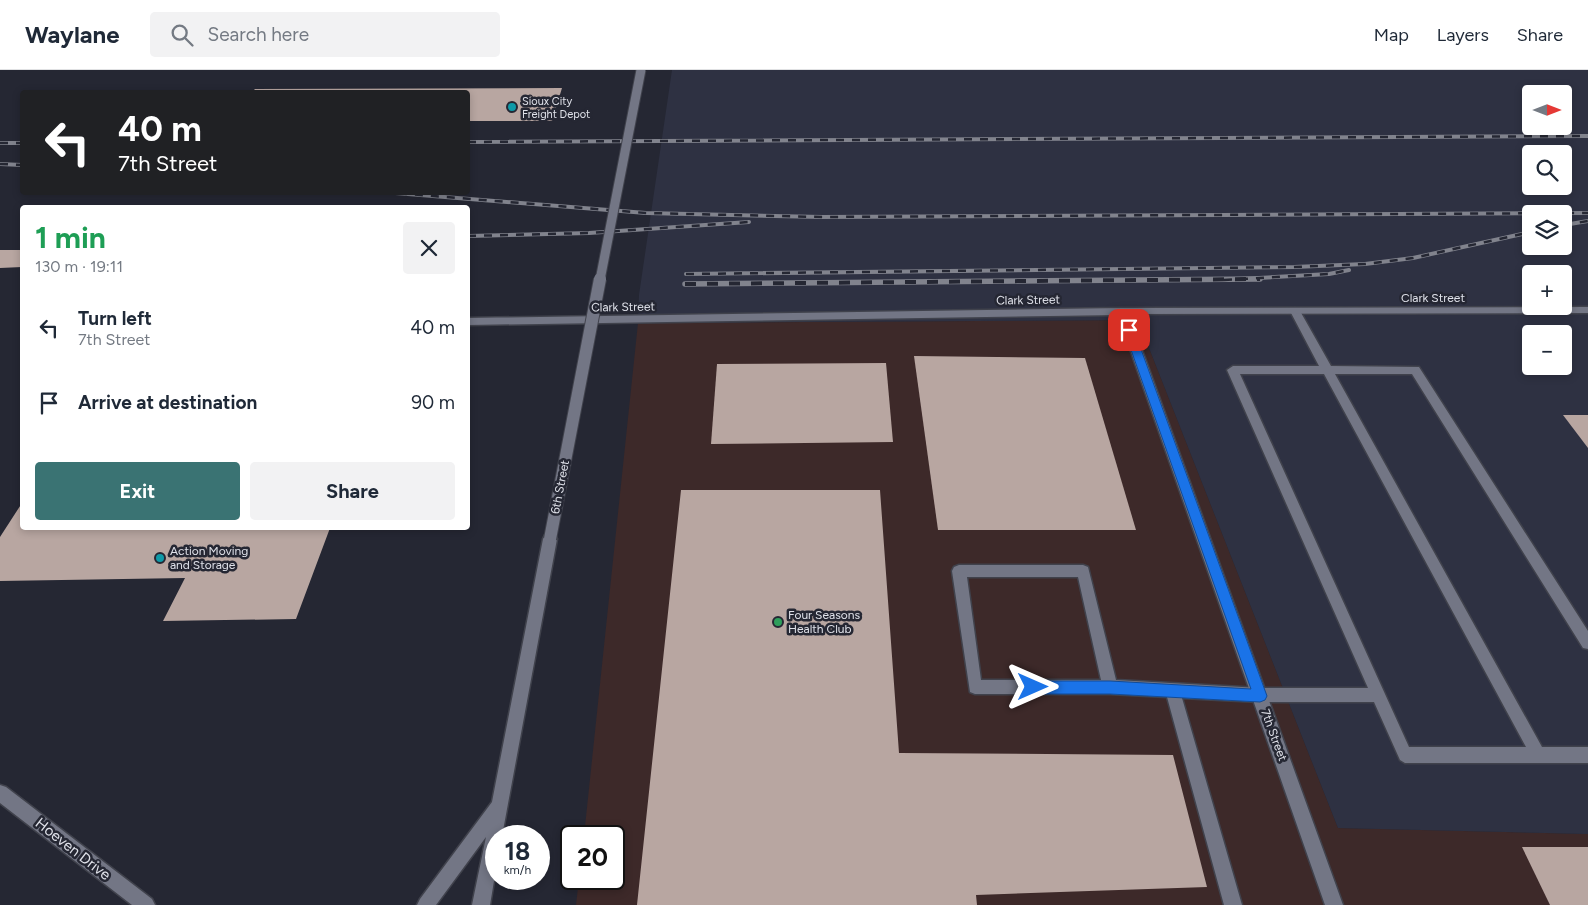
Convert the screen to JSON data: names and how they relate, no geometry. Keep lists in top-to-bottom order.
{
  "streets": {
    "street": [
      "Clark Street",
      "6th Street",
      "7th Street",
      "Hoeven Drive"
    ]
  },
  "crossings": [
    ["Clark Street", "7th Street"]
  ],
  "places": ["Sioux City Freight Depot", "Action Moving and Storage", "Four Seasons Health Club"],
  "north": "right",
  "page": {
    "header": "Waylane",
    "search": "Search here",
    "nav": ["Map", "Layers", "Share"],
    "map_buttons": ["+", "−"],
    "turn": ["40 m", "7th Street"],
    "heading": ["1 min", "130 m · 19:11"],
    "list": [
      {
        "name": "Turn left",
        "note": "7th Street",
        "value": "40 m"
      },
      {
        "name": "Arrive at destination",
        "value": "90 m"
      }
    ],
    "buttons": ["Exit", "Share"],
    "speed": "18 km/h",
    "limit": "20"
  }
}
